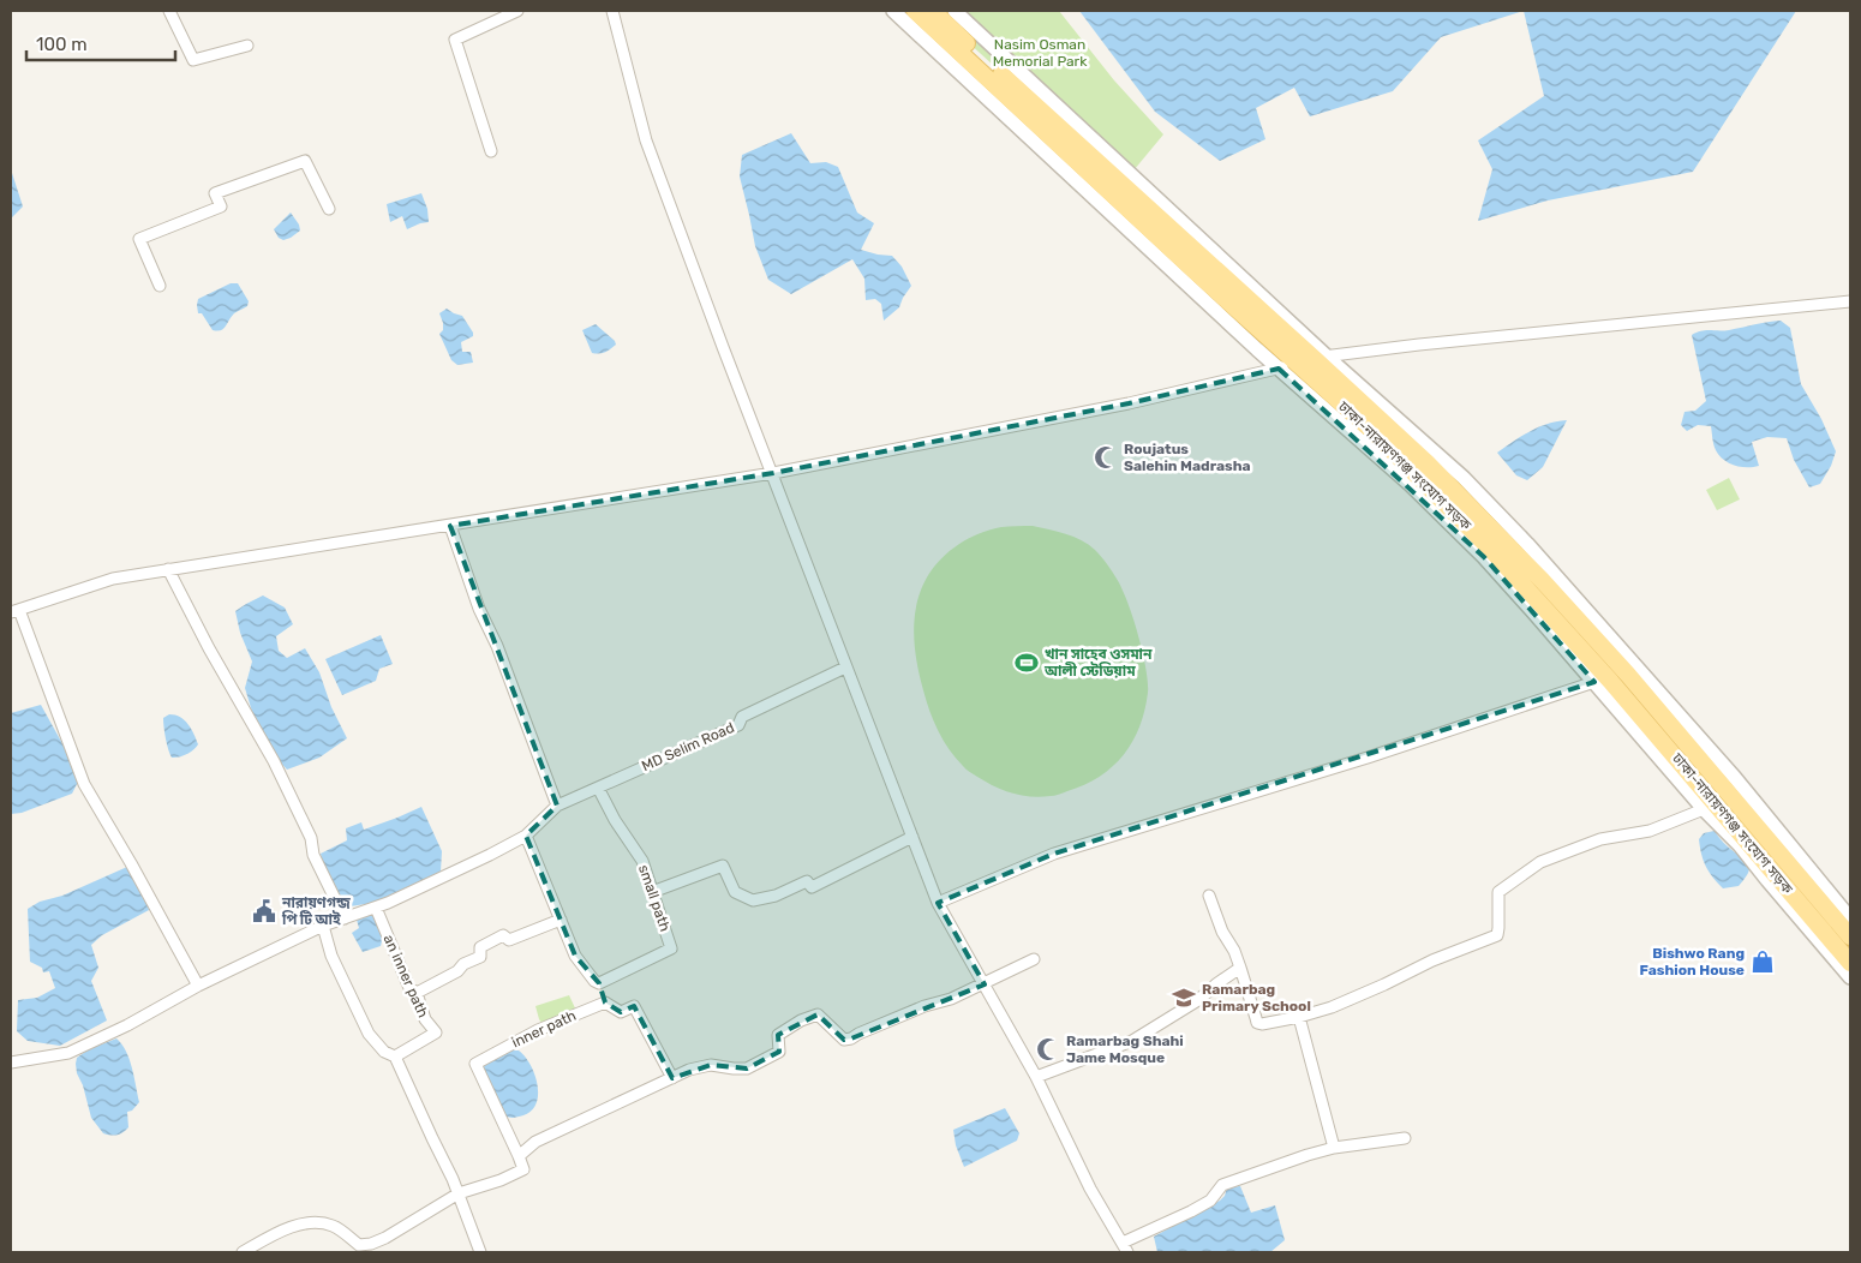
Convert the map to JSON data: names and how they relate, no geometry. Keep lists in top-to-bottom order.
{
  "streets": {
    "main road": ["ঢাকা-নারায়ণগঞ্জ সংযোগ সড়ক"],
    "street": [
      "MD Selim Road",
      "small path",
      "an inner path",
      "inner path"
    ]
  },
  "crossings": [
    ["MD Selim Road", "small path"]
  ],
  "parks": ["Nasim Osman Memorial Park"],
  "places": {
    "mosque": ["Roujatus Salehin Madrasha", "Ramarbag Shahi Jame Mosque"],
    "sports": ["খান সাহেব ওসমান আলী স্টেডিয়াম"],
    "public building": ["নারায়ণগন্জ পি টি আই"],
    "shop": ["Bishwo Rang Fashion House"],
    "school or university": ["Ramarbag Primary School"]
  },
  "scale_bar": "100 m"
}
